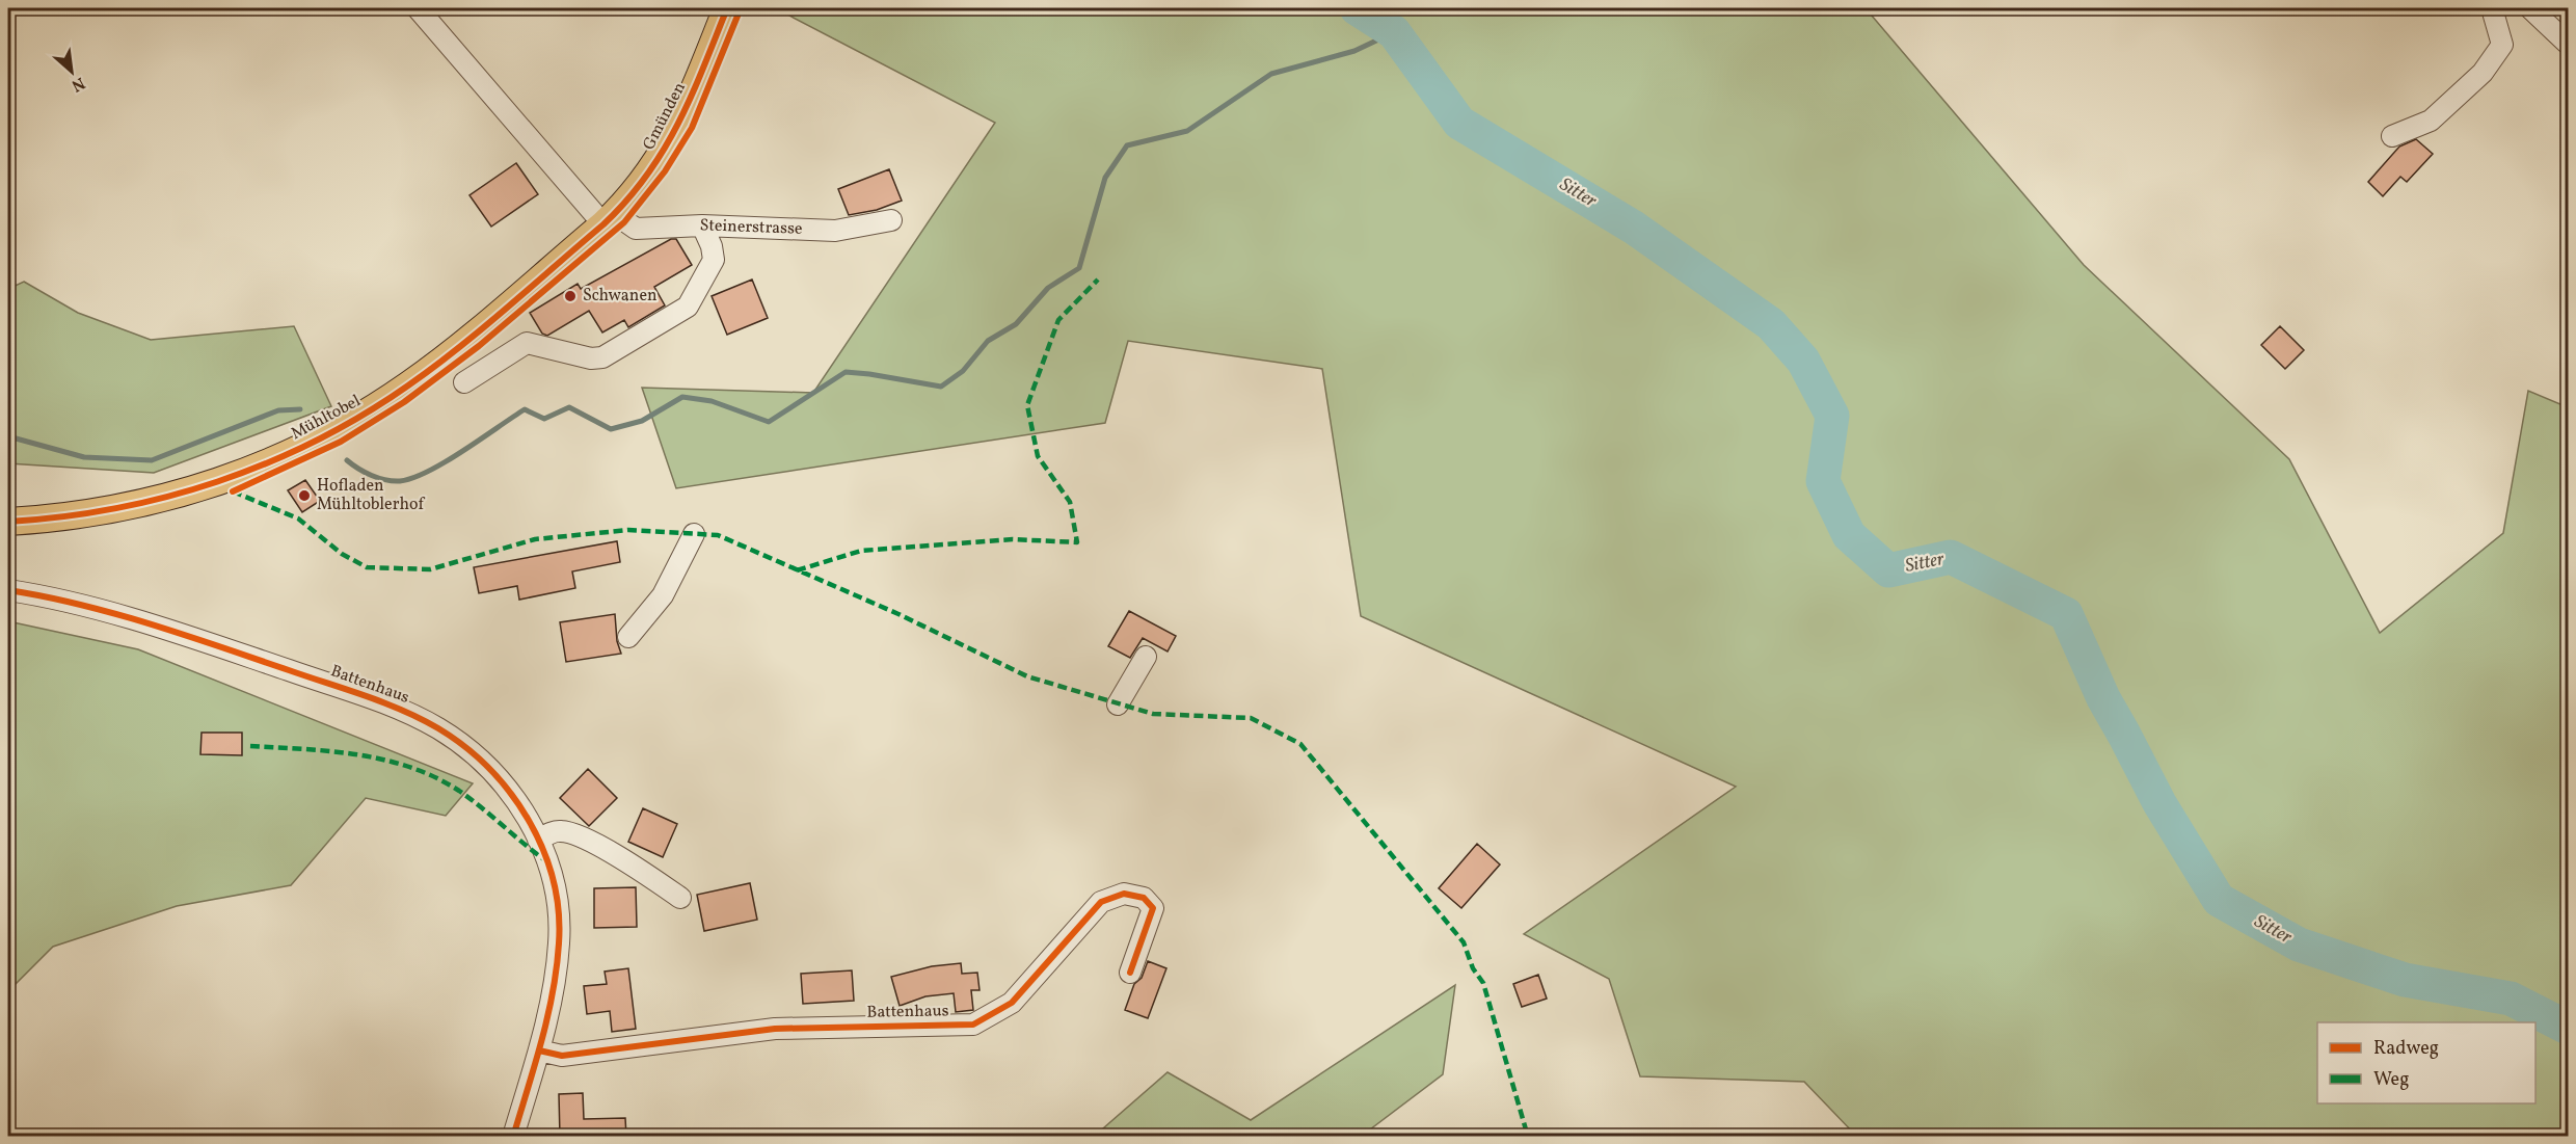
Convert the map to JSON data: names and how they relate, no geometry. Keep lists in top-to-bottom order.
{
  "streets": {
    "main road": ["Gmünden", "Mühltobel"],
    "street": ["Steinerstrasse", "Battenhaus"]
  },
  "crossings": [
    ["Gmünden", "Steinerstrasse"],
    ["Gmünden", "Mühltobel"],
    ["Steinerstrasse", "Mühltobel"]
  ],
  "water": ["Sitter"],
  "places": ["Schwanen", "Hofladen Mühltoblerhof"],
  "legend": ["Radweg", "Weg"],
  "north": "bottom right"
}
